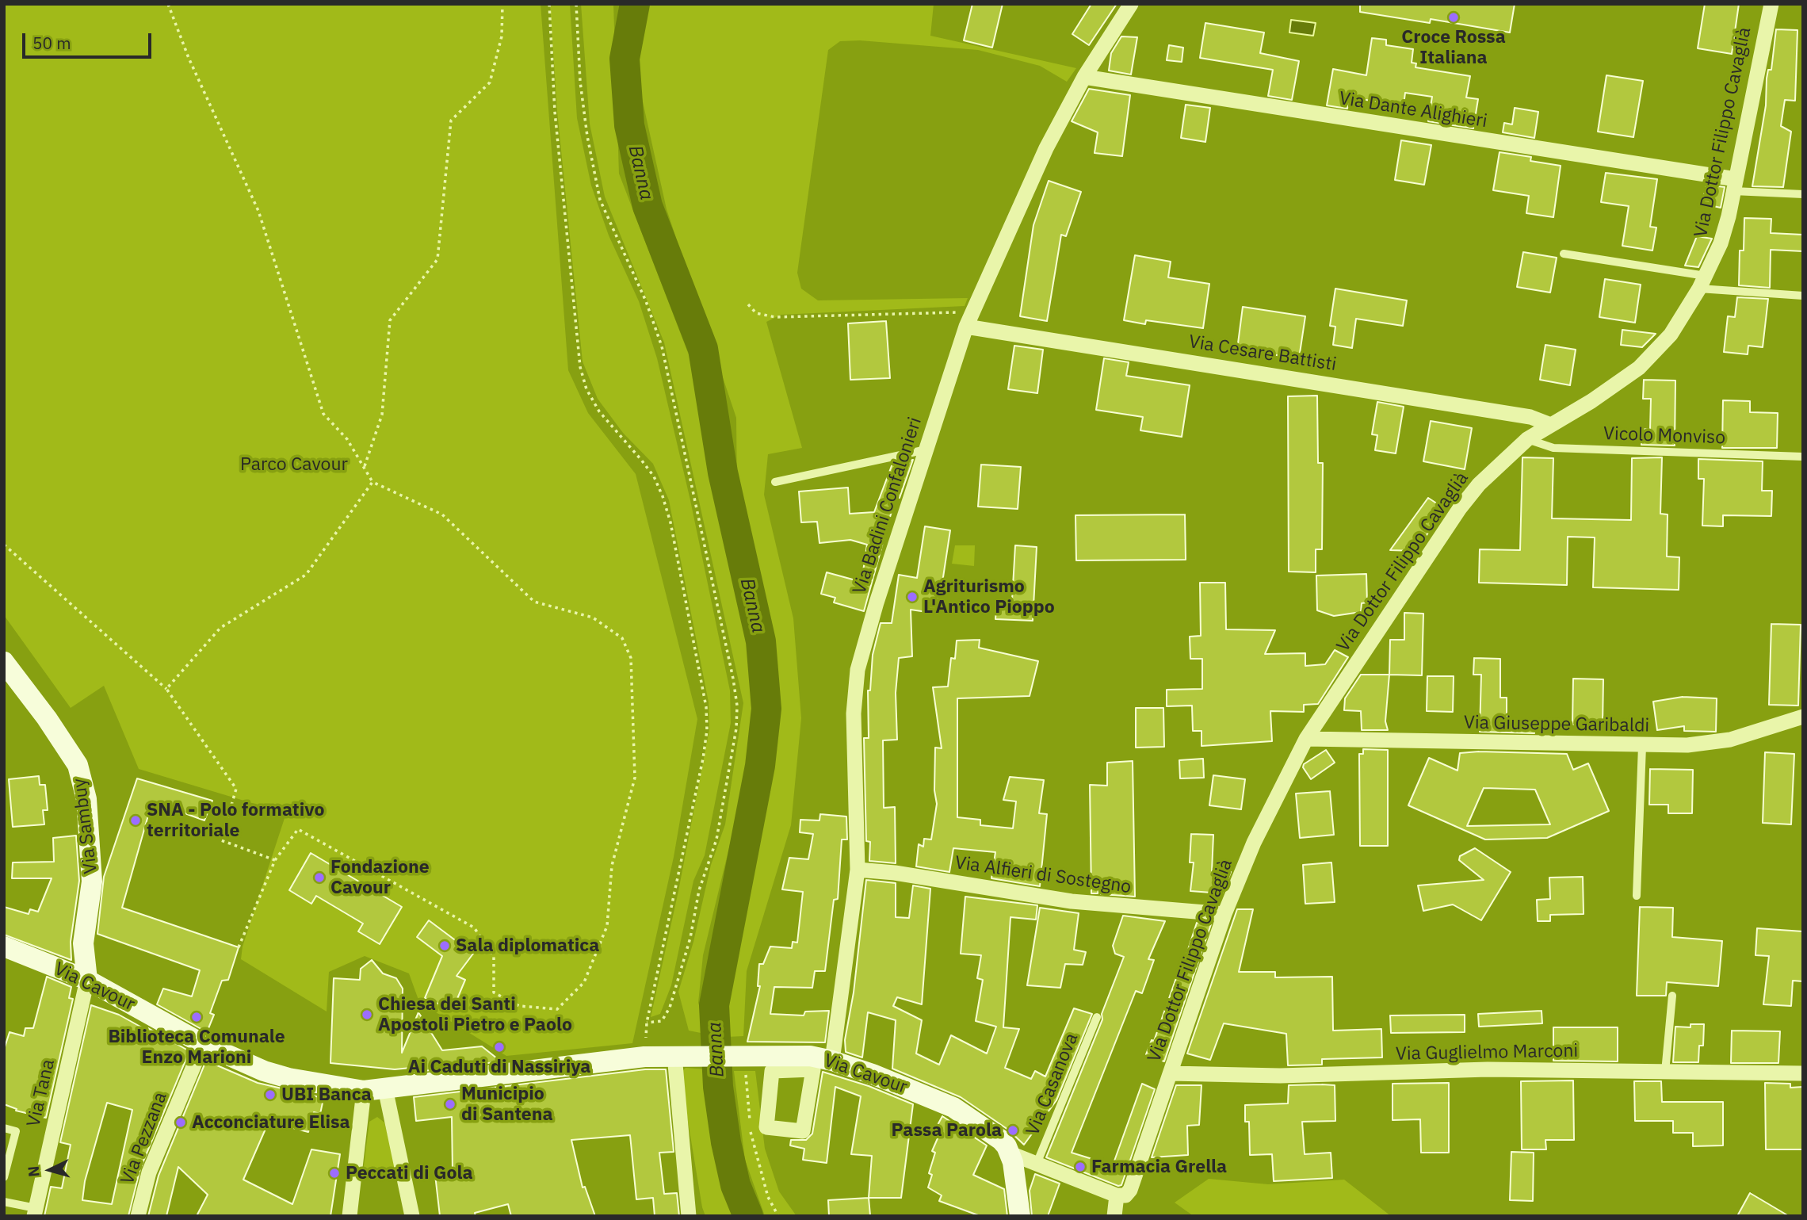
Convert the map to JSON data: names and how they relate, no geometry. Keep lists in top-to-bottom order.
{
  "streets": {
    "street": [
      "Via Dante Alighieri",
      "Via Dottor Filippo Cavaglià",
      "Via Cesare Battisti",
      "Via Badini Confalonieri",
      "Via Giuseppe Garibaldi",
      "Via Sambuy",
      "Via Alfieri di Sostegno",
      "Via Cavour",
      "Via Guglielmo Marconi",
      "Via Tana",
      "Via Pezzana"
    ],
    "lane": ["Vicolo Monviso", "Via Casanova"]
  },
  "crossings": [
    ["Via Dante Alighieri", "Via Dottor Filippo Cavaglià"],
    ["Via Dante Alighieri", "Via Badini Confalonieri"],
    ["Via Dottor Filippo Cavaglià", "Via Cesare Battisti"],
    ["Via Dottor Filippo Cavaglià", "Vicolo Monviso"],
    ["Via Dottor Filippo Cavaglià", "Via Giuseppe Garibaldi"],
    ["Via Dottor Filippo Cavaglià", "Via Alfieri di Sostegno"],
    ["Via Dottor Filippo Cavaglià", "Via Guglielmo Marconi"],
    ["Via Cesare Battisti", "Via Badini Confalonieri"],
    ["Via Badini Confalonieri", "Via Alfieri di Sostegno"],
    ["Via Badini Confalonieri", "Via Cavour"],
    ["Via Sambuy", "Via Cavour"],
    ["Via Sambuy", "Via Tana"],
    ["Via Cavour", "Via Tana"],
    ["Via Cavour", "Via Pezzana"]
  ],
  "water": ["Banna"],
  "parks": ["Parco Cavour"],
  "places": [
    "Croce Rossa Italiana",
    "Agriturismo L'Antico Pioppo",
    "SNA - Polo formativo territoriale",
    "Fondazione Cavour",
    "Sala diplomatica",
    "Chiesa dei Santi Apostoli Pietro e Paolo",
    "Biblioteca Comunale Enzo Marioni",
    "Ai Caduti di Nassiriya",
    "UBI Banca",
    "Municipio di Santena",
    "Acconciature Elisa",
    "Passa Parola",
    "Farmacia Grella",
    "Peccati di Gola"
  ],
  "scale_bar": "50 m",
  "north": "left"
}
